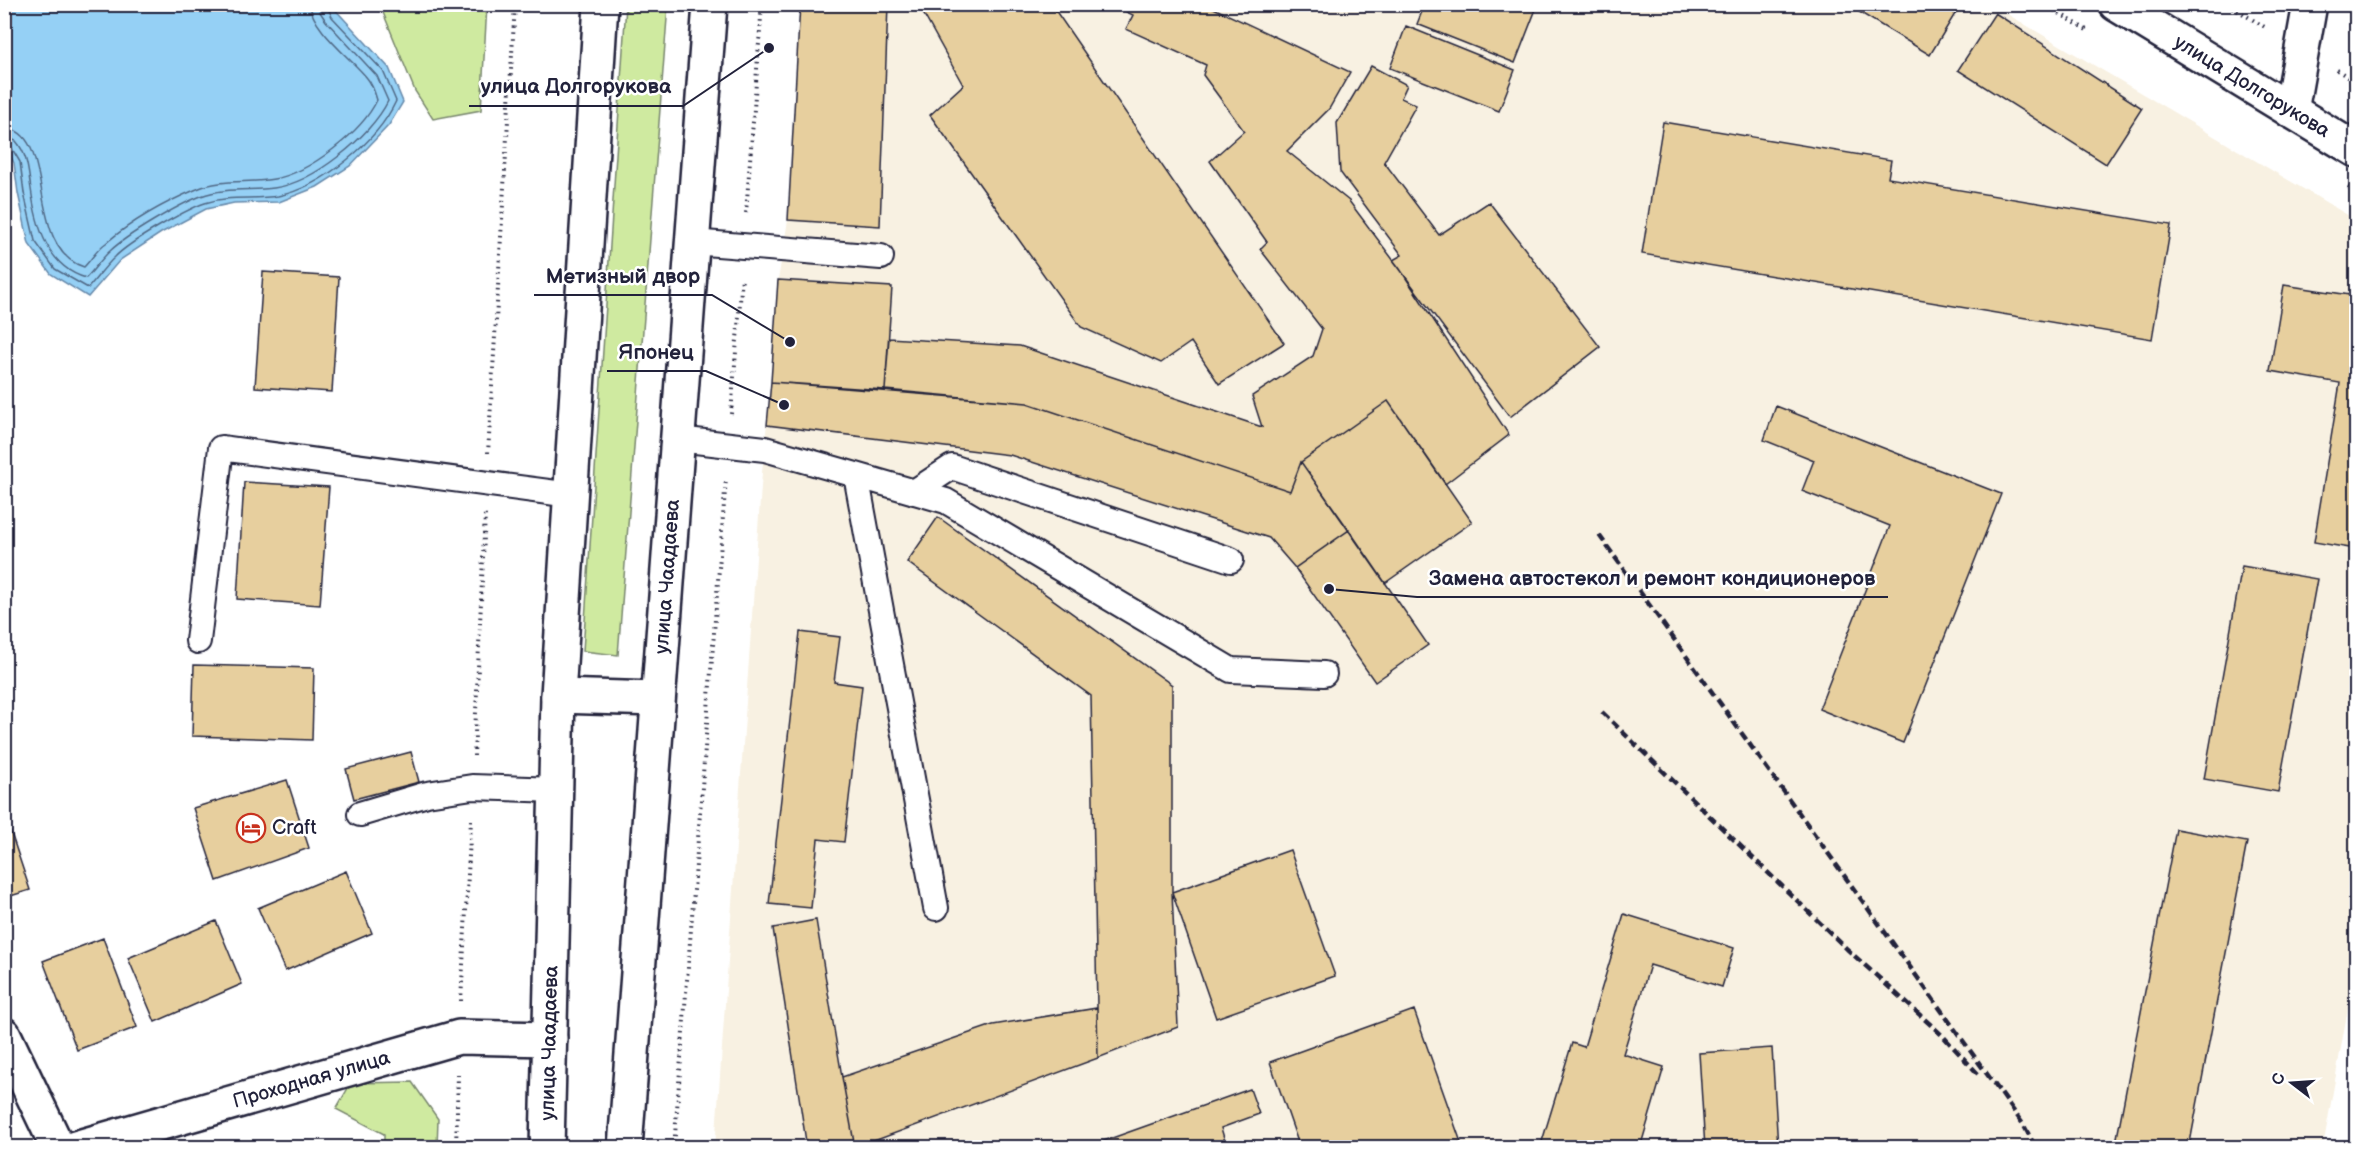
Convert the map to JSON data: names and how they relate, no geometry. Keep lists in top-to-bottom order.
{
  "streets": {
    "main road": ["улица Долгорукова", "улица Чаадаева", "Проходная улица"]
  },
  "crossings": [
    ["улица Чаадаева", "Проходная улица"]
  ],
  "places": {
    "other": [
      "улица Долгорукова",
      "Метизный двор",
      "Японец",
      "Замена автостекол и ремонт кондиционеров"
    ],
    "hotel": ["Craft"]
  },
  "north": "left"
}
